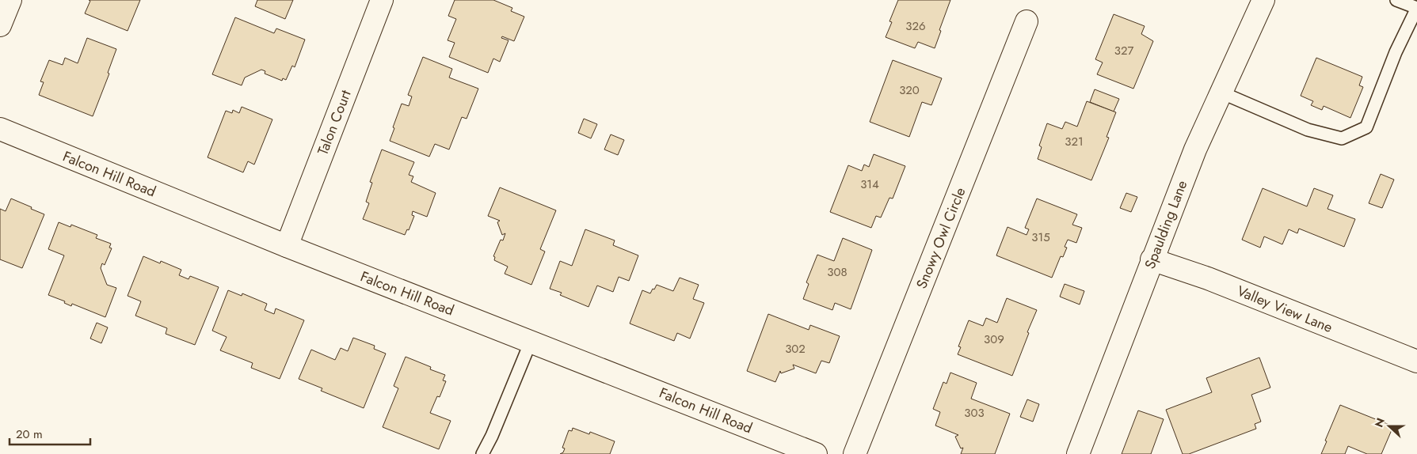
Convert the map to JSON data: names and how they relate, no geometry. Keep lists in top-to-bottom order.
{
  "streets": {
    "street": [
      "Talon Court",
      "Falcon Hill Road",
      "Spaulding Lane",
      "Snowy Owl Circle",
      "Valley View Lane"
    ]
  },
  "crossings": [
    ["Talon Court", "Falcon Hill Road"],
    ["Spaulding Lane", "Valley View Lane"]
  ],
  "house_numbers": [
    "326",
    "327",
    "320",
    "321",
    "314",
    "315",
    "308",
    "309",
    "302",
    "303"
  ],
  "scale_bar": "20 m",
  "north": "left"
}
